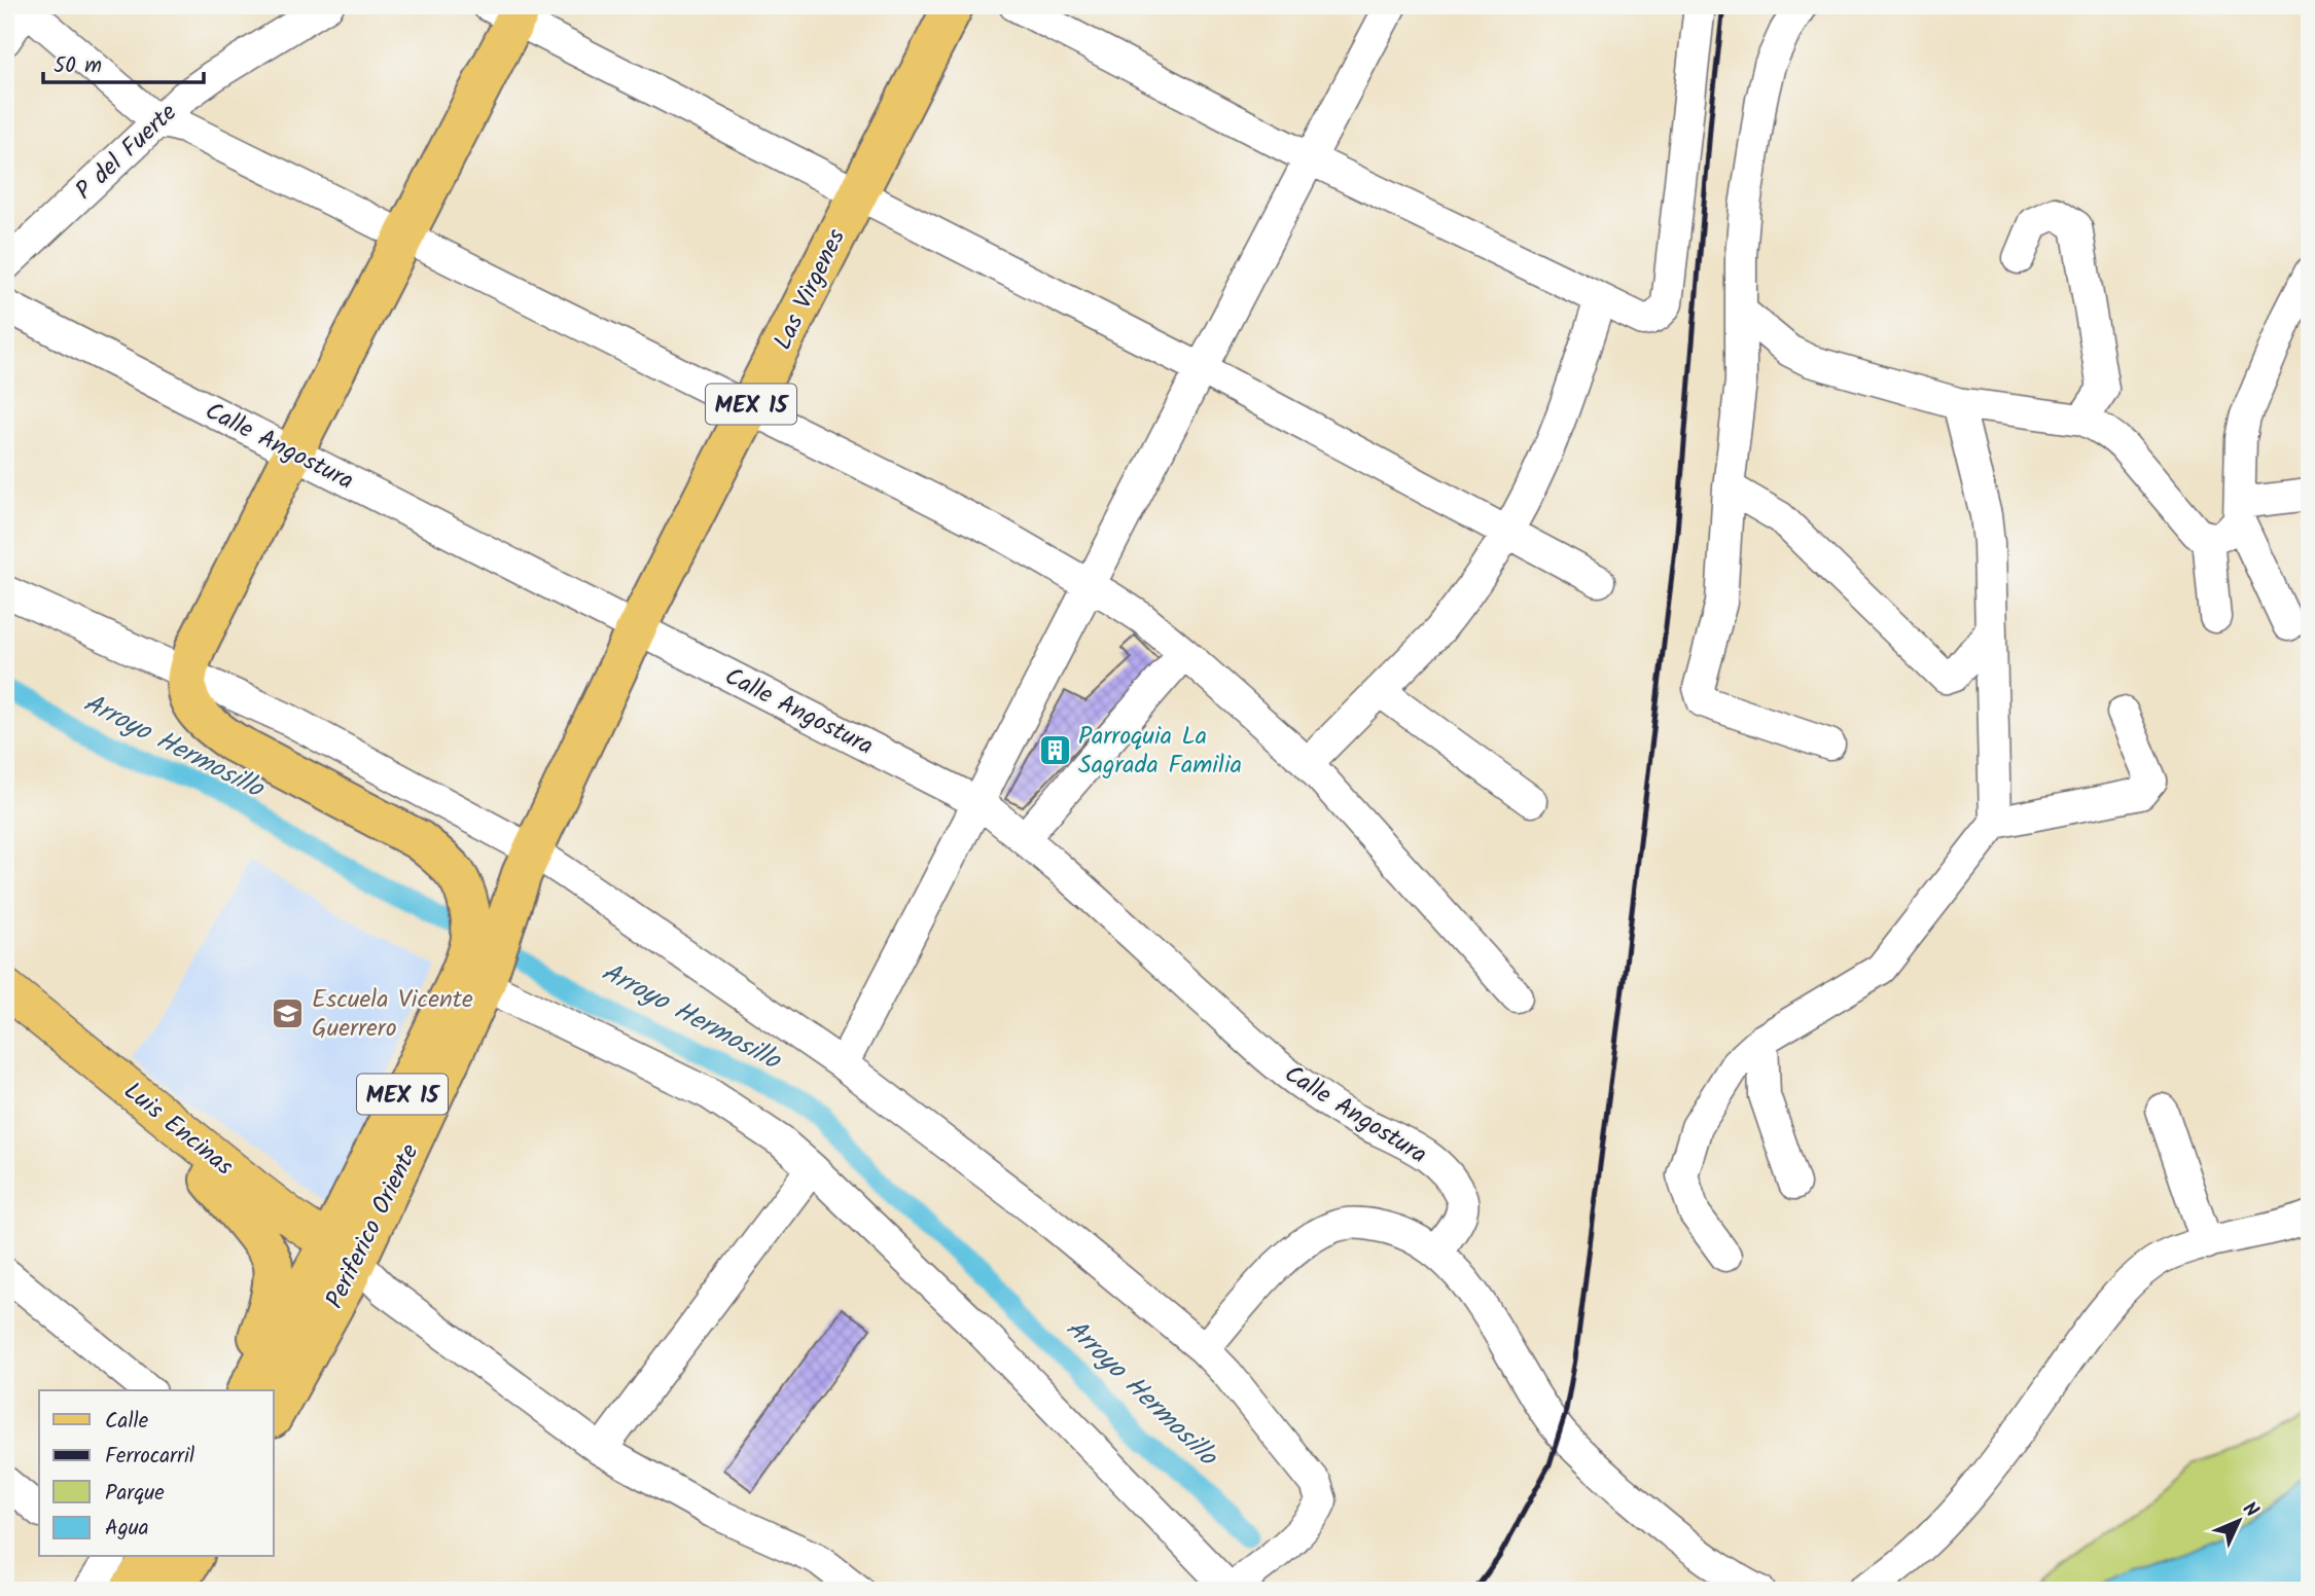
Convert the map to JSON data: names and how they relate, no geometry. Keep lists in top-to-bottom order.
{
  "streets": {
    "highway": ["Las Virgenes", "MEX 15", "Periferico Oriente"],
    "main road": ["Luis Encinas"],
    "street": ["P del Fuerte", "Calle Angostura"]
  },
  "crossings": [
    ["Las Virgenes", "MEX 15"],
    ["Las Virgenes", "Calle Angostura"],
    ["MEX 15", "Periferico Oriente"],
    ["Luis Encinas", "Periferico Oriente"]
  ],
  "water": ["Arroyo Hermosillo"],
  "places": {
    "building": ["Parroquia La Sagrada Familia"],
    "school or university": ["Escuela Vicente Guerrero"]
  },
  "legend": [
    "Calle",
    "Ferrocarril",
    "Parque",
    "Agua"
  ],
  "scale_bar": "50 m",
  "north": "top right"
}
